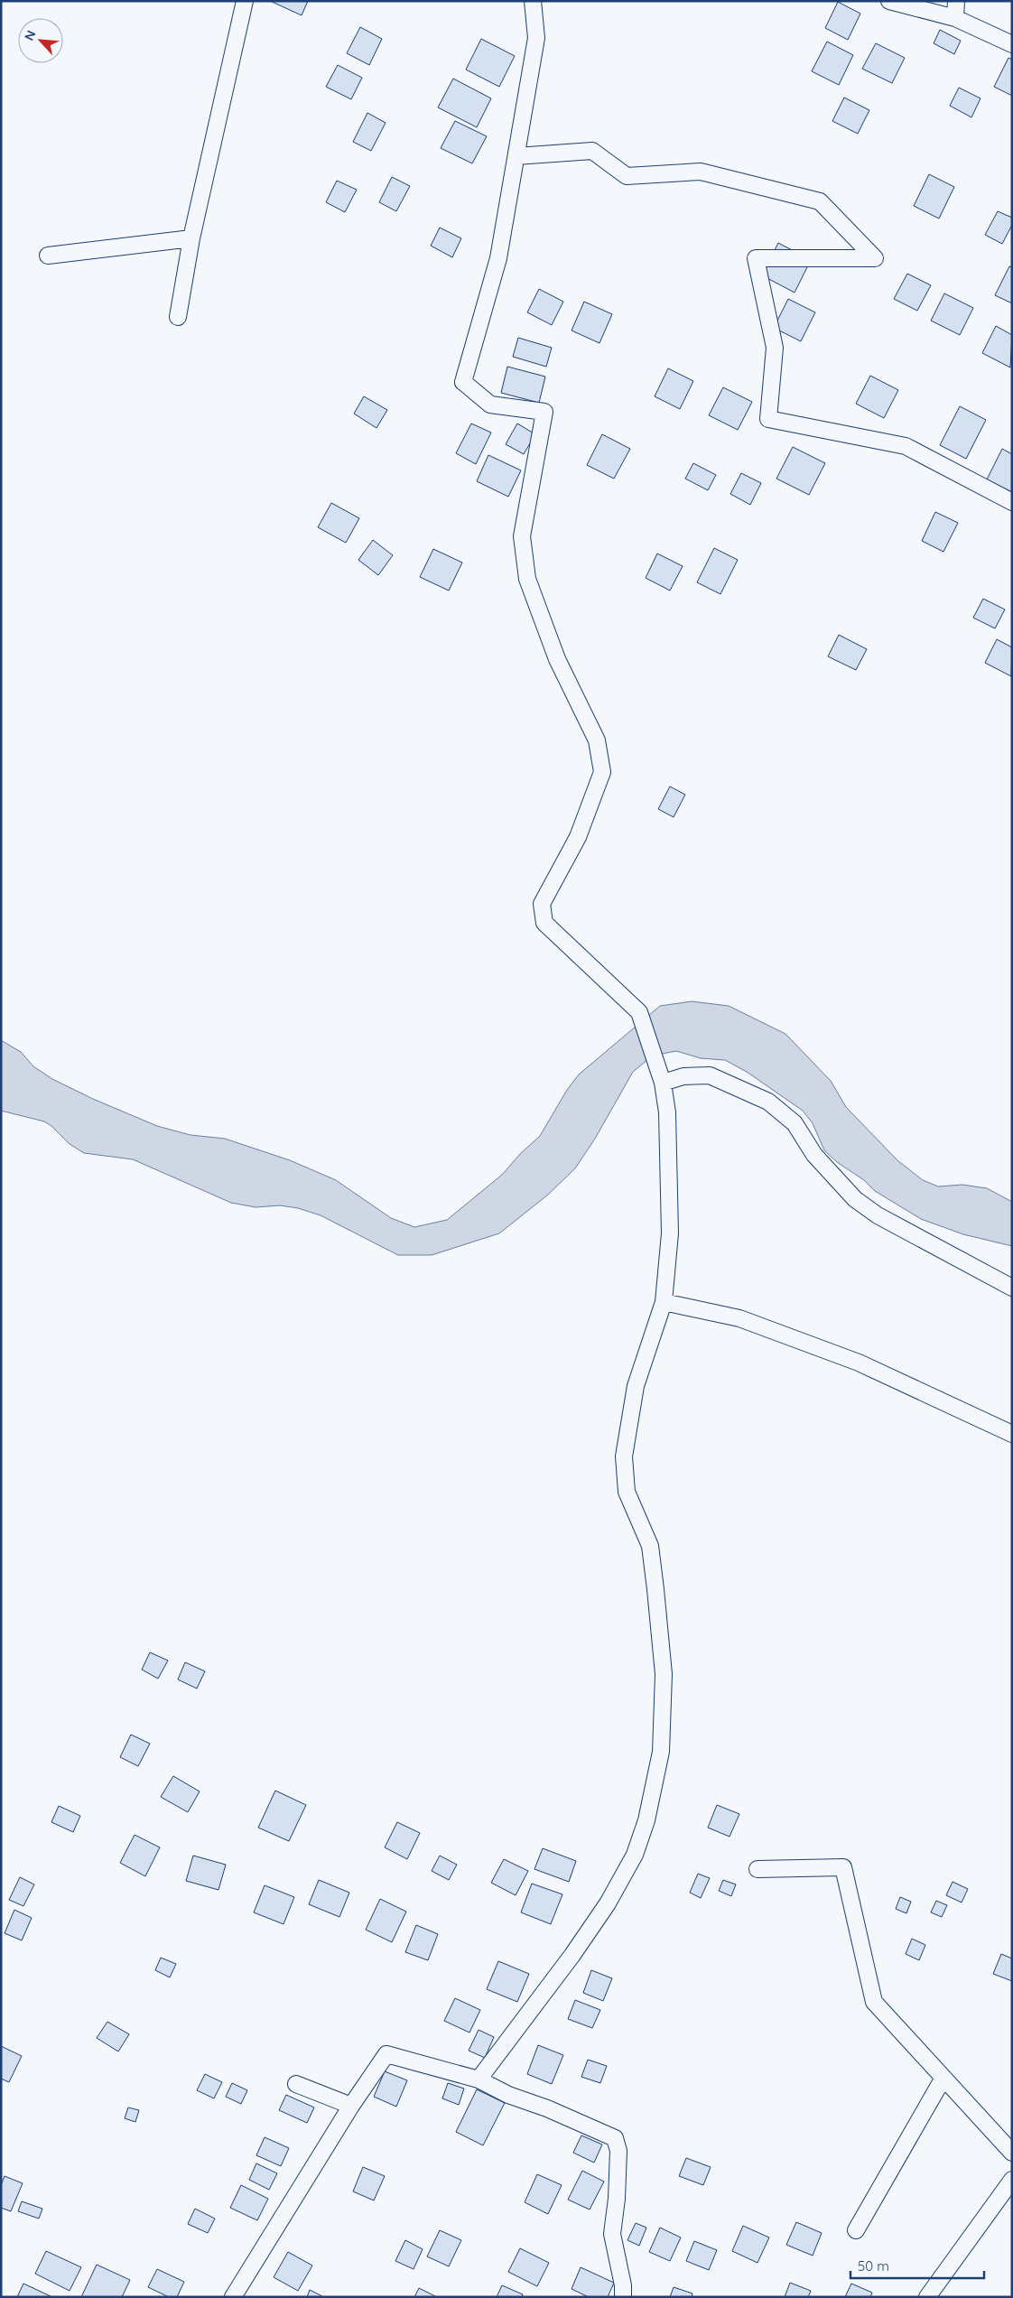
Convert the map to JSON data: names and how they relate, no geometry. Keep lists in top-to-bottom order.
{
  "scale_bar": "50 m",
  "north": "top left"
}
